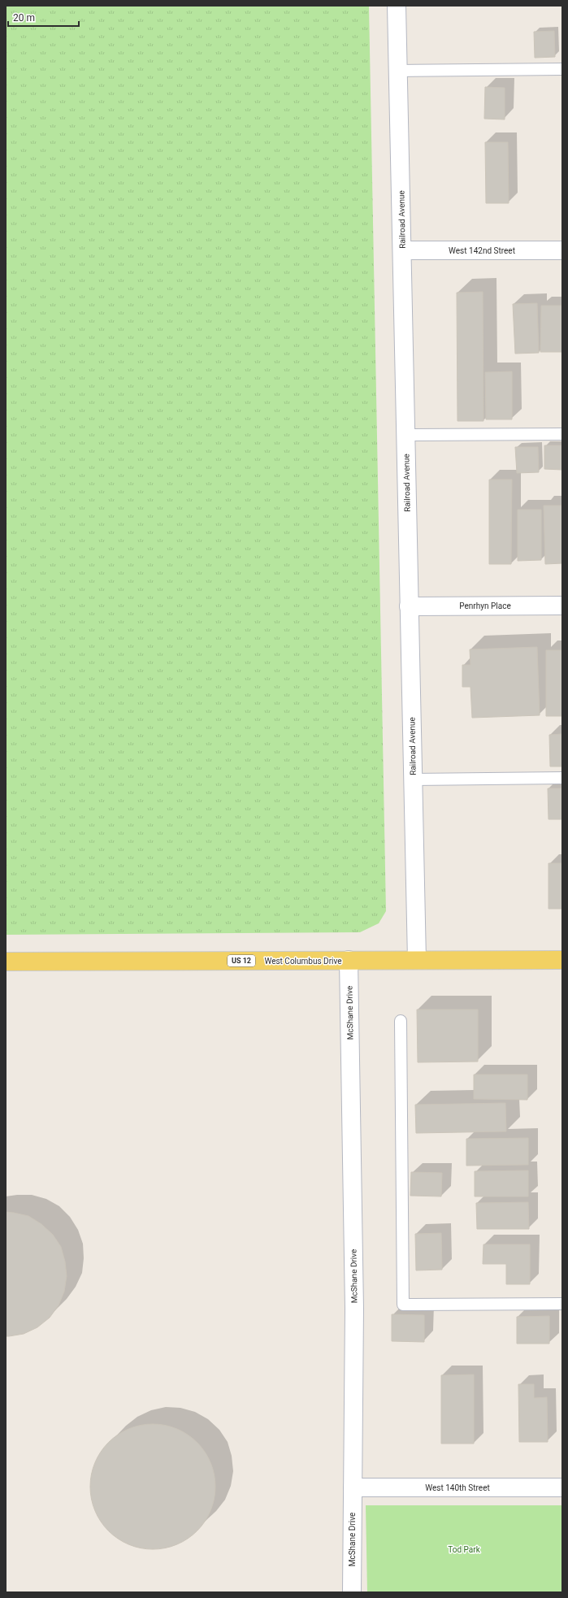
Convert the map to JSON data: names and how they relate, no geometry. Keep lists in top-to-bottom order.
{
  "streets": {
    "main road": ["US 12", "West Columbus Drive"],
    "street": [
      "Railroad Avenue",
      "West 142nd Street",
      "Penrhyn Place",
      "McShane Drive",
      "West 140th Street"
    ]
  },
  "crossings": [
    ["Railroad Avenue", "West 142nd Street"],
    ["Railroad Avenue", "Penrhyn Place"],
    ["Railroad Avenue", "West Columbus Drive"],
    ["West Columbus Drive", "McShane Drive"],
    ["McShane Drive", "West 140th Street"]
  ],
  "parks": ["Tod Park"],
  "scale_bar": "20 m"
}
